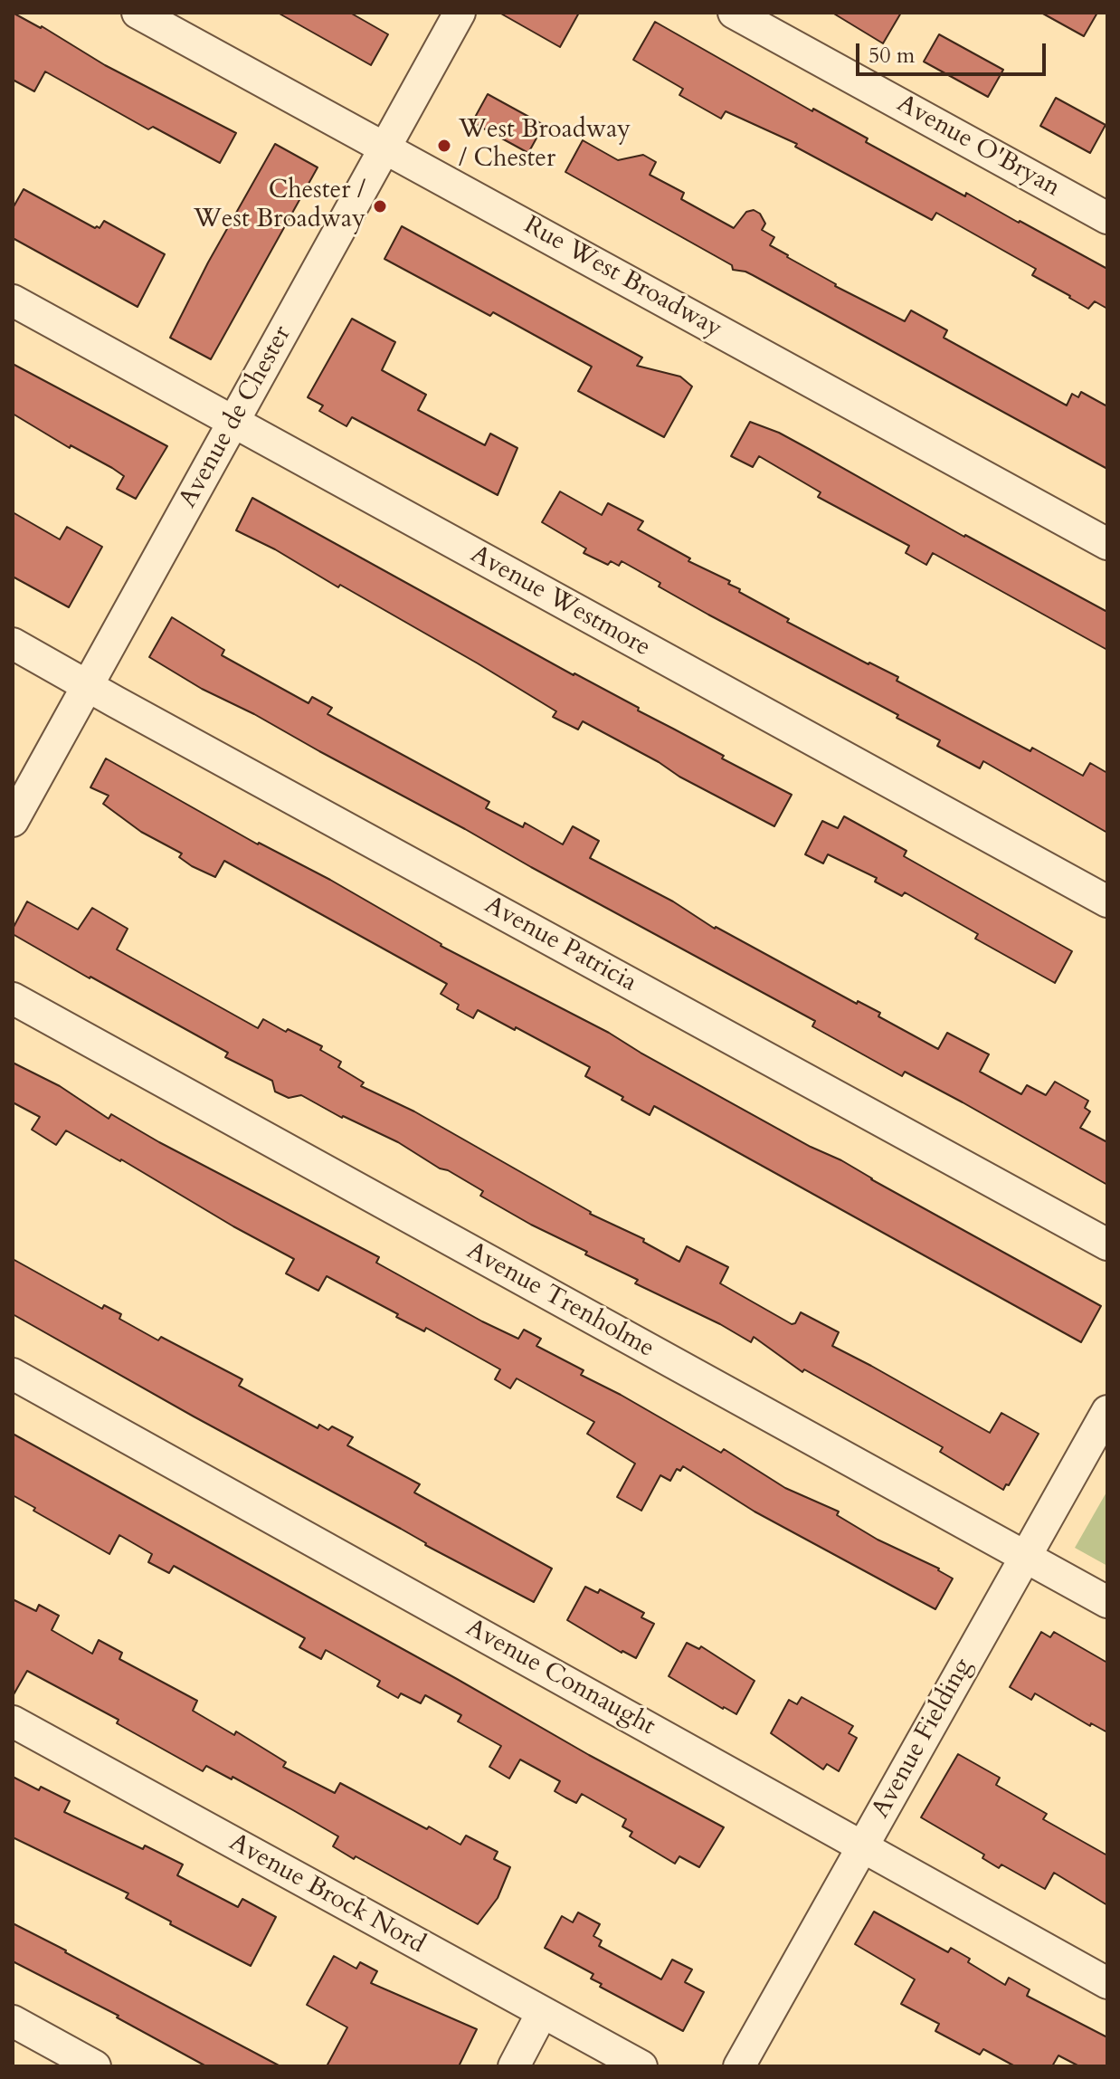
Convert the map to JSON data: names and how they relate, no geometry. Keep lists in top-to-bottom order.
{
  "streets": {
    "street": [
      "Avenue O'Bryan",
      "Rue West Broadway",
      "Avenue de Chester",
      "Avenue Westmore",
      "Avenue Patricia",
      "Avenue Trenholme",
      "Avenue Connaught",
      "Avenue Fielding",
      "Avenue Brock Nord"
    ]
  },
  "crossings": [
    ["Rue West Broadway", "Avenue de Chester"],
    ["Avenue de Chester", "Avenue Westmore"],
    ["Avenue de Chester", "Avenue Patricia"],
    ["Avenue Trenholme", "Avenue Fielding"],
    ["Avenue Connaught", "Avenue Fielding"]
  ],
  "places": ["West Broadway / Chester", "Chester / West Broadway"],
  "scale_bar": "50 m"
}
